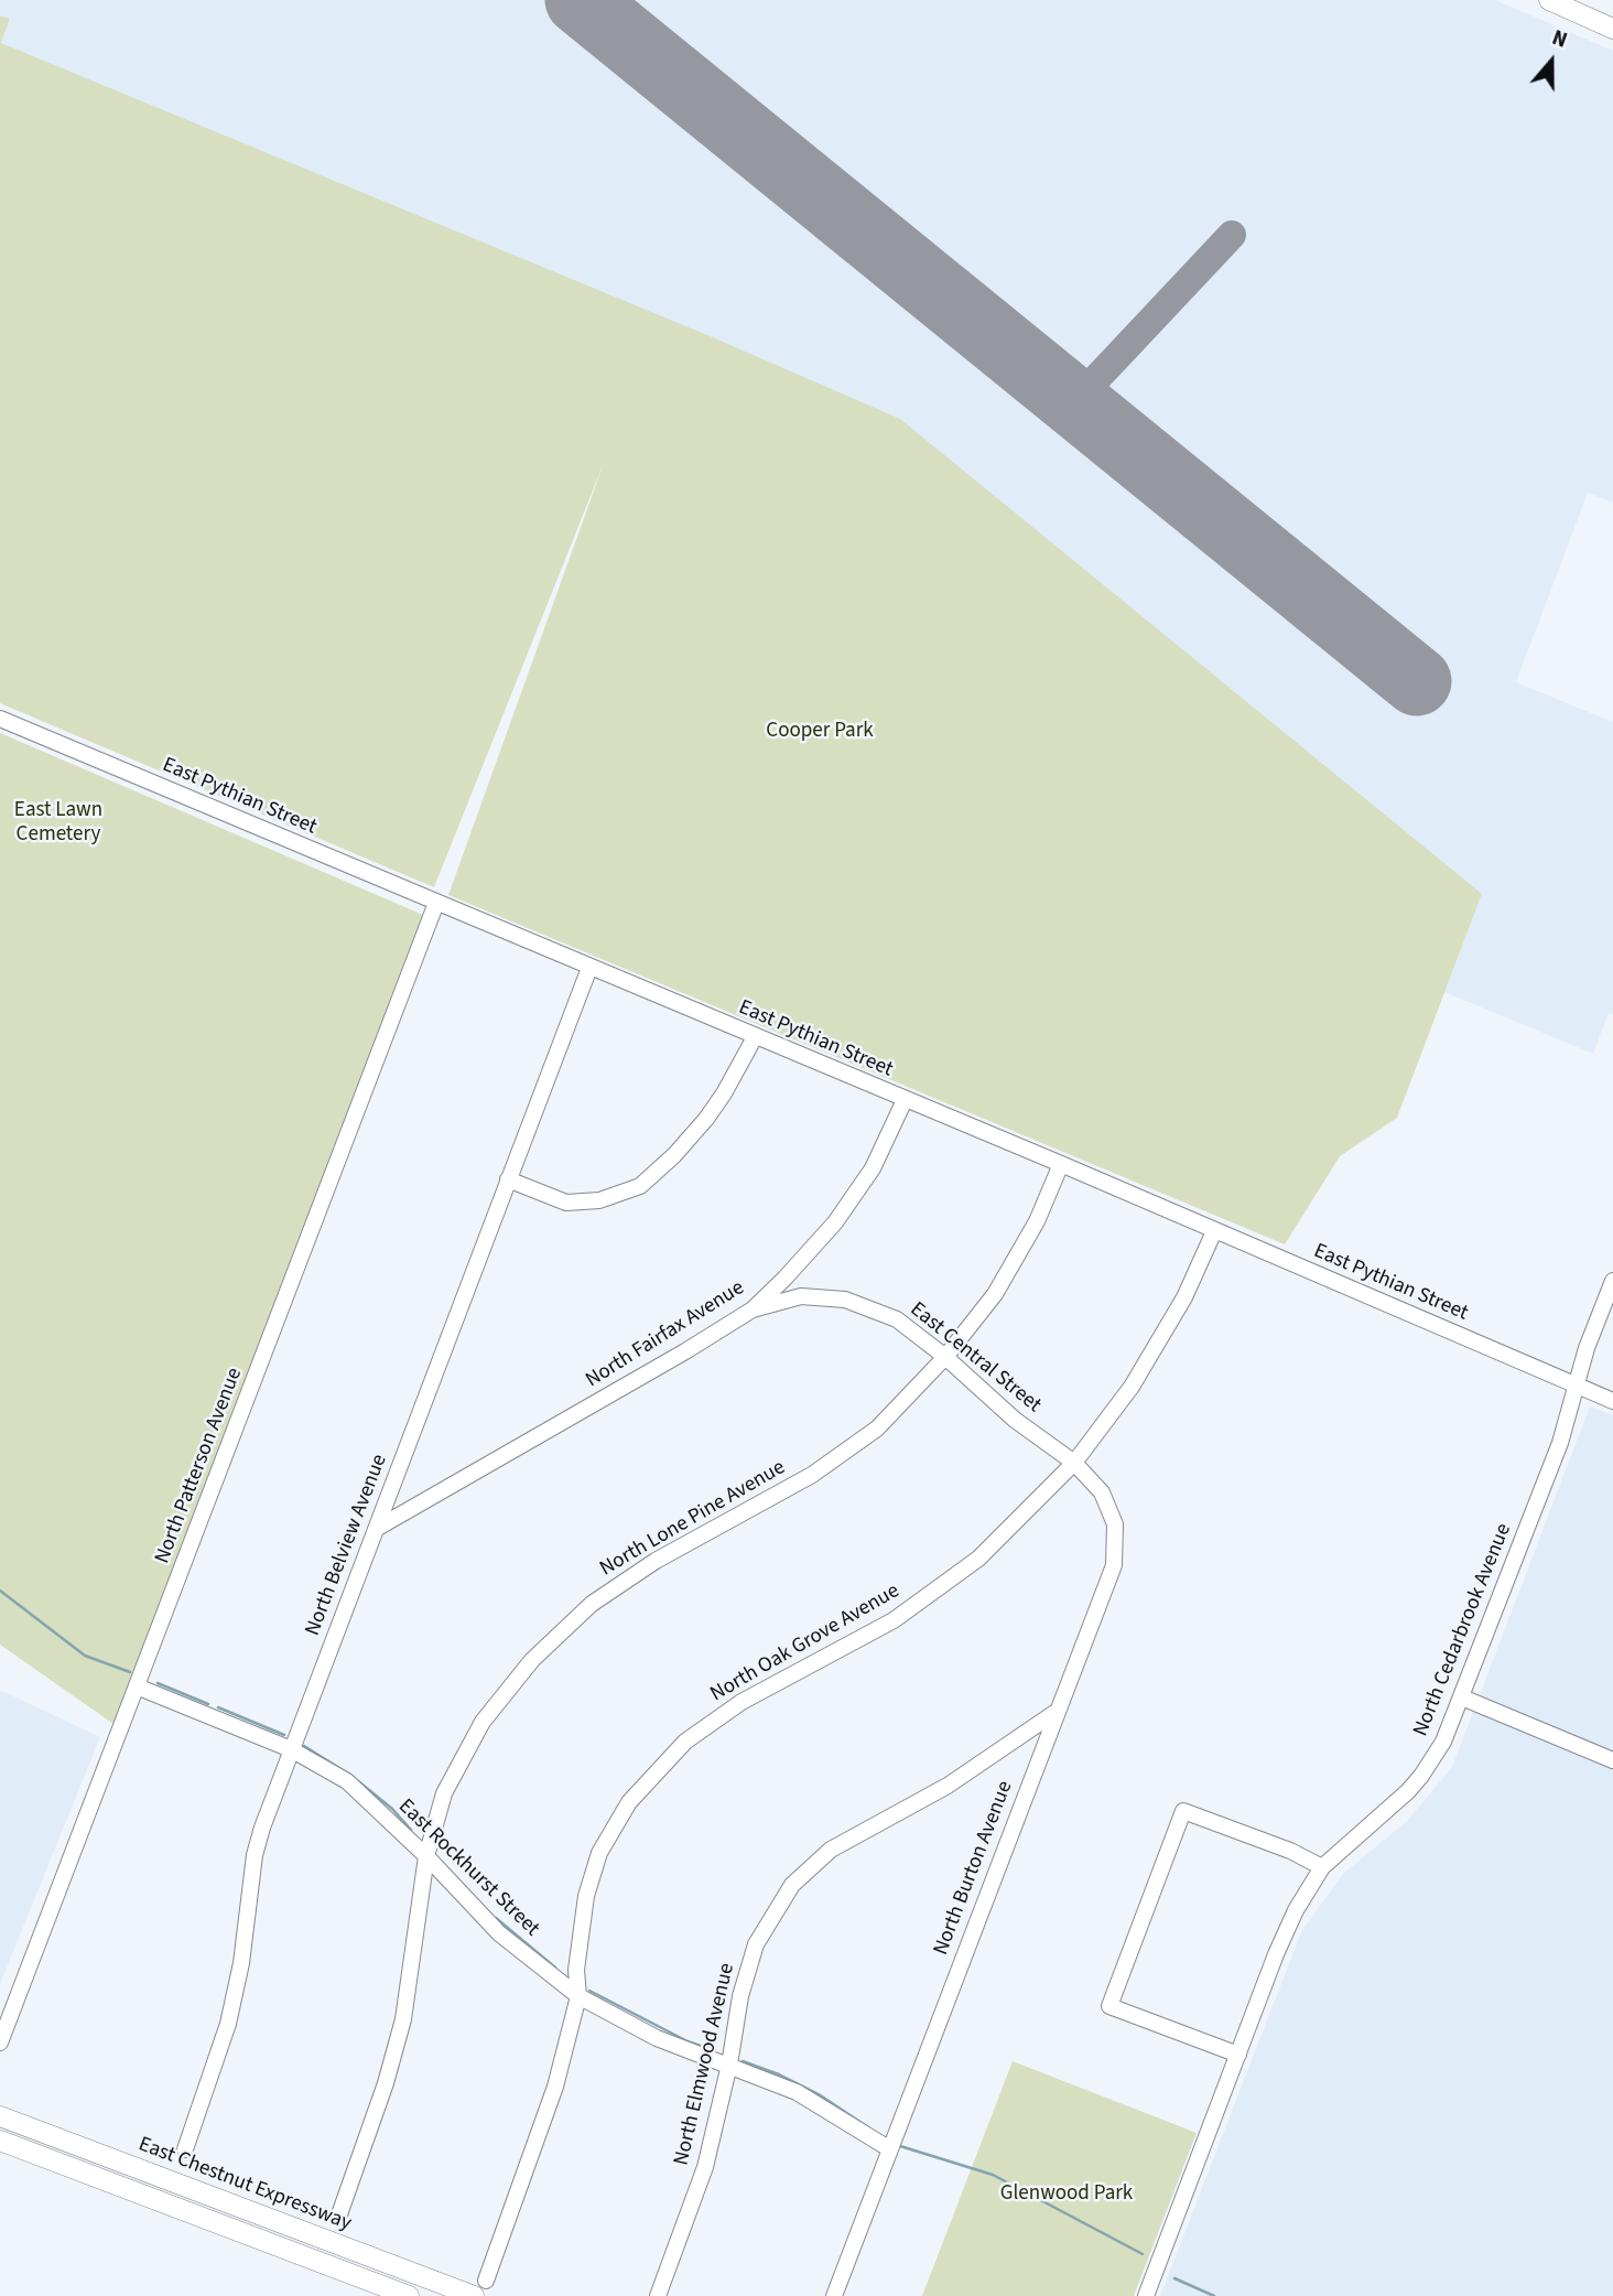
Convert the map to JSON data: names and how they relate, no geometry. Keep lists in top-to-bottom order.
{
  "streets": {
    "main road": ["East Chestnut Expressway"],
    "street": [
      "East Pythian Street",
      "North Fairfax Avenue",
      "East Central Street",
      "North Patterson Avenue",
      "North Lone Pine Avenue",
      "North Belview Avenue",
      "North Cedarbrook Avenue",
      "North Oak Grove Avenue",
      "East Rockhurst Street",
      "North Burton Avenue",
      "North Elmwood Avenue"
    ]
  },
  "crossings": [
    ["East Pythian Street", "North Fairfax Avenue"],
    ["East Pythian Street", "North Patterson Avenue"],
    ["East Pythian Street", "North Lone Pine Avenue"],
    ["East Pythian Street", "North Belview Avenue"],
    ["East Pythian Street", "North Cedarbrook Avenue"],
    ["East Pythian Street", "North Oak Grove Avenue"],
    ["North Fairfax Avenue", "East Central Street"],
    ["North Fairfax Avenue", "North Belview Avenue"],
    ["East Central Street", "North Lone Pine Avenue"],
    ["East Central Street", "North Oak Grove Avenue"],
    ["East Central Street", "North Burton Avenue"],
    ["North Patterson Avenue", "East Rockhurst Street"],
    ["North Lone Pine Avenue", "East Rockhurst Street"],
    ["North Belview Avenue", "East Rockhurst Street"],
    ["North Oak Grove Avenue", "East Rockhurst Street"],
    ["North Oak Grove Avenue", "North Burton Avenue"],
    ["North Oak Grove Avenue", "East Chestnut Expressway"],
    ["East Rockhurst Street", "North Burton Avenue"],
    ["East Rockhurst Street", "North Elmwood Avenue"],
    ["North Burton Avenue", "North Elmwood Avenue"]
  ],
  "parks": ["Cooper Park", "East Lawn Cemetery", "Glenwood Park"],
  "north": "top"
}
